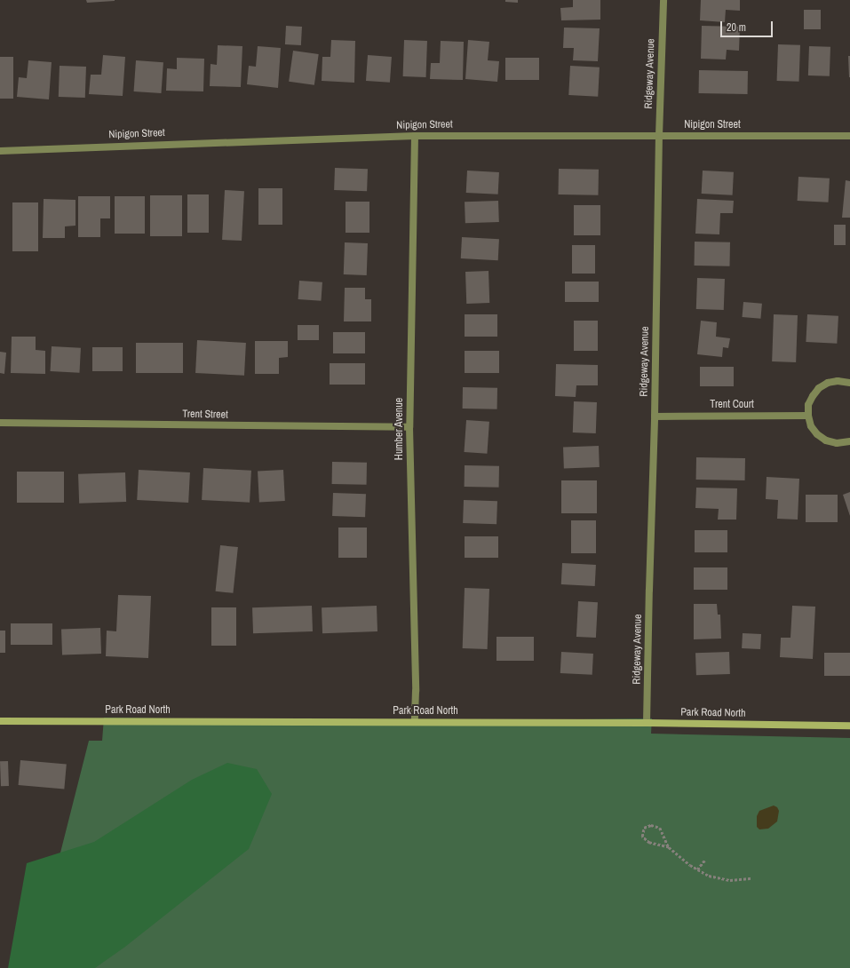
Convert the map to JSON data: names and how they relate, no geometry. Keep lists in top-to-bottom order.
{
  "streets": {
    "main road": ["Park Road North"],
    "street": [
      "Ridgeway Avenue",
      "Nipigon Street",
      "Trent Court",
      "Trent Street",
      "Humber Avenue"
    ]
  },
  "crossings": [
    ["Ridgeway Avenue", "Nipigon Street"],
    ["Ridgeway Avenue", "Trent Court"],
    ["Ridgeway Avenue", "Park Road North"],
    ["Nipigon Street", "Humber Avenue"],
    ["Trent Street", "Humber Avenue"],
    ["Humber Avenue", "Park Road North"]
  ],
  "scale_bar": "20 m"
}
